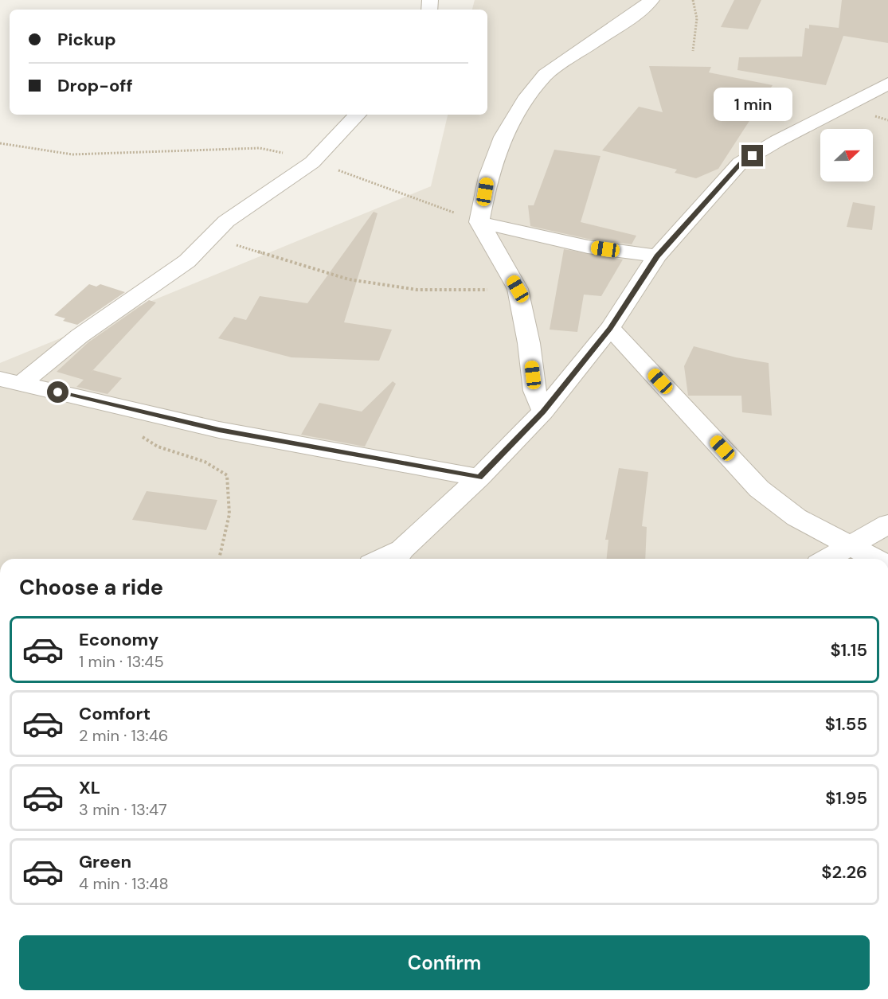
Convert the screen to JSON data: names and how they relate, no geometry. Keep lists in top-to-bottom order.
{
  "north": "right",
  "page": {
    "banner": ["Pickup", "Drop-off"],
    "bubble": "1 min",
    "heading": "Choose a ride",
    "list": [
      {
        "name": "Economy",
        "note": "1 min · 13:45",
        "value": "$1.15"
      },
      {
        "name": "Comfort",
        "note": "2 min · 13:46",
        "value": "$1.55"
      },
      {
        "name": "XL",
        "note": "3 min · 13:47",
        "value": "$1.95"
      },
      {
        "name": "Green",
        "note": "4 min · 13:48",
        "value": "$2.26"
      }
    ],
    "buttons": "Confirm"
  }
}
